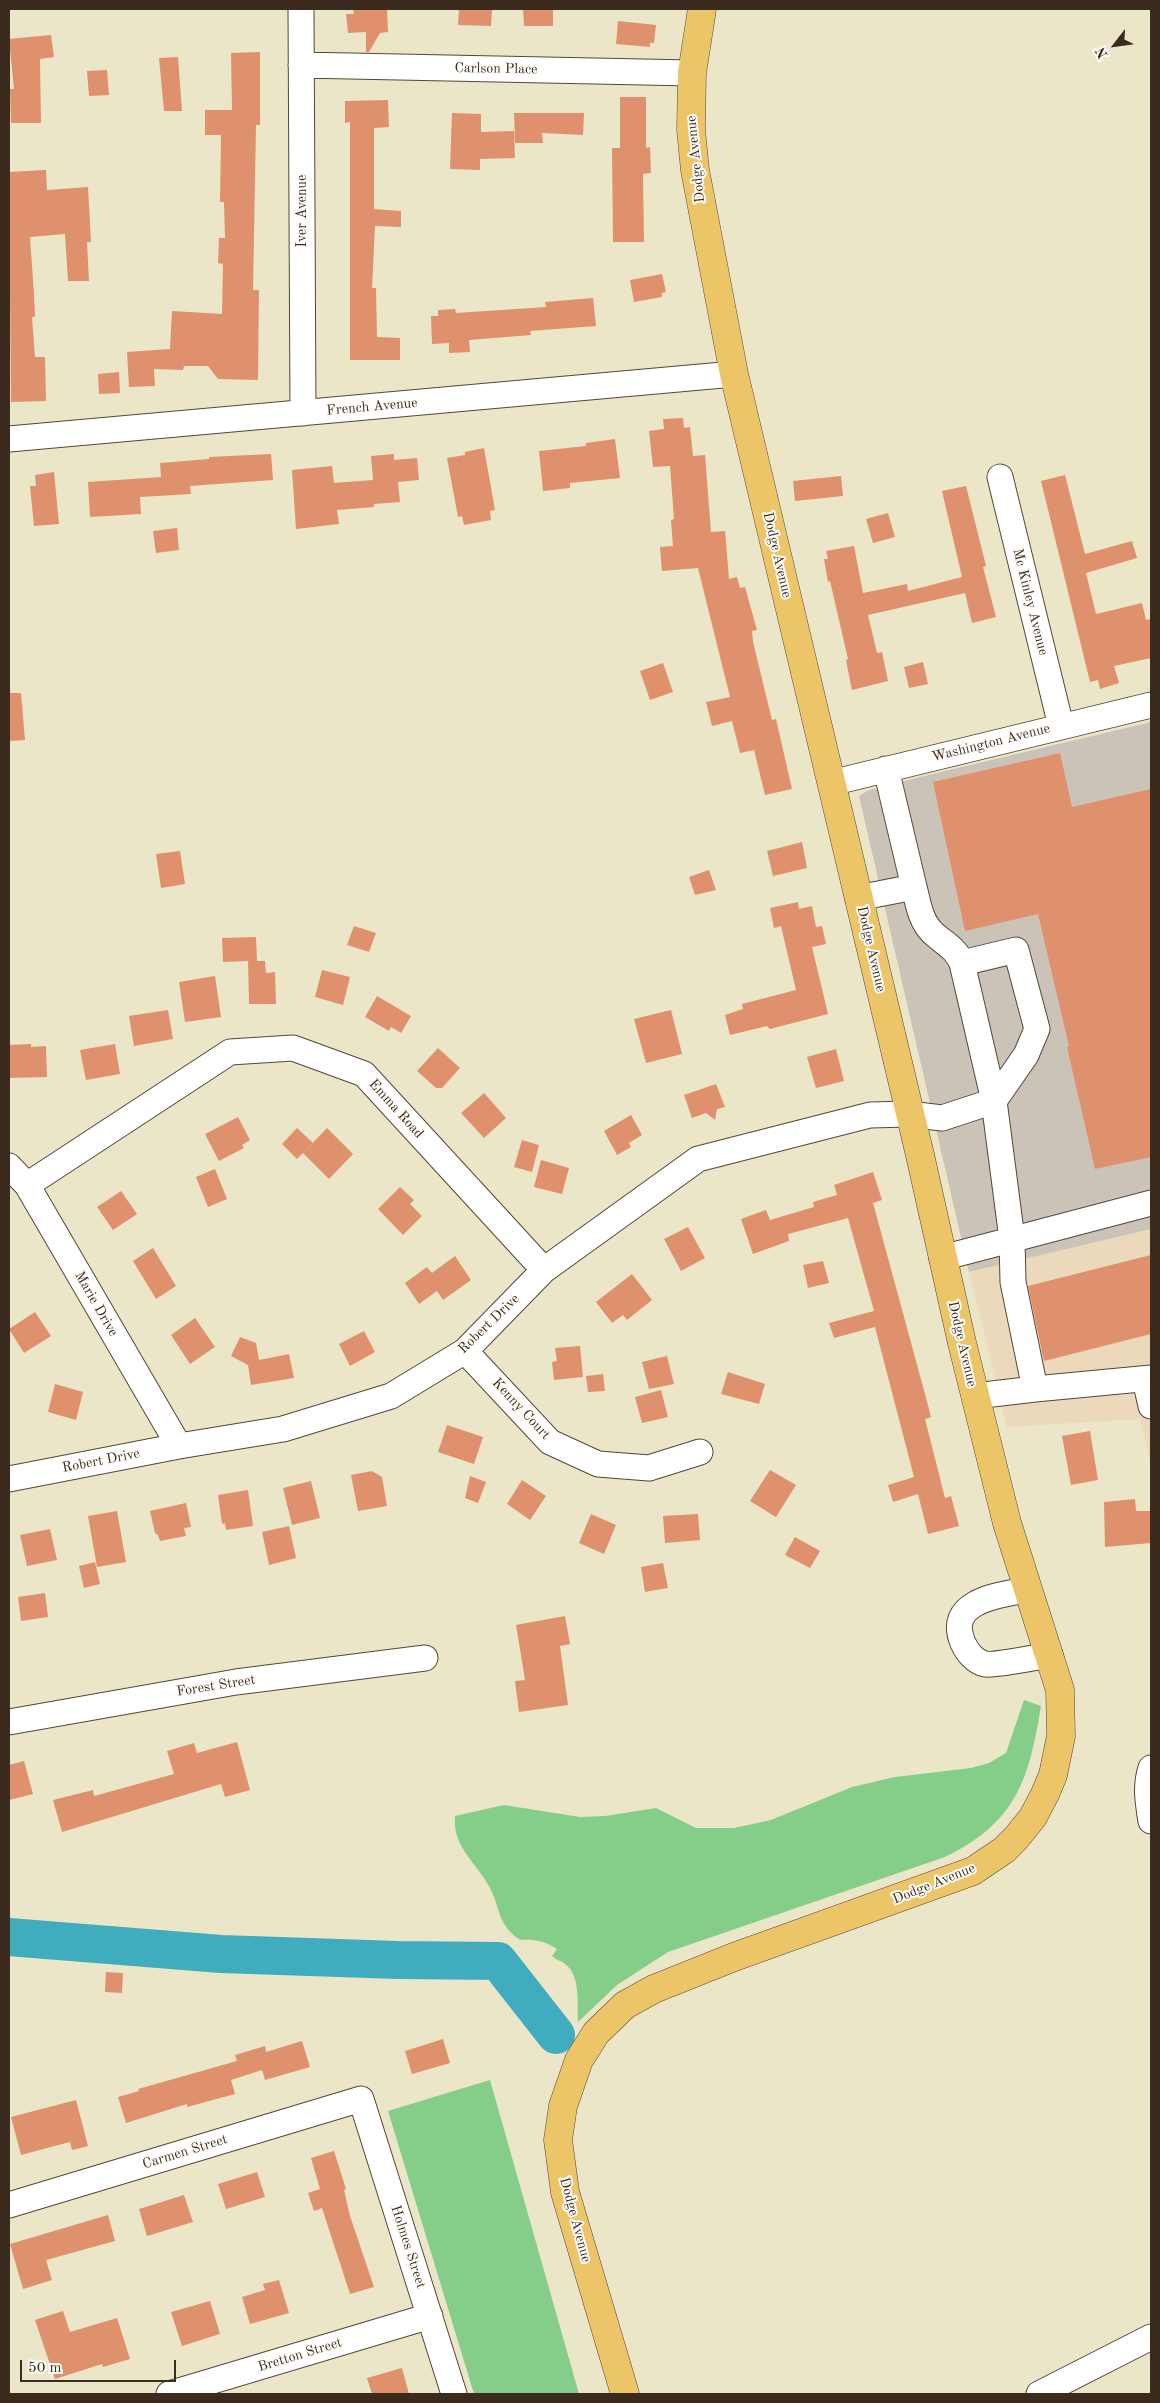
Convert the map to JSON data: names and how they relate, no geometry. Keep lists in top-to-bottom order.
{
  "streets": {
    "main road": ["Dodge Avenue"],
    "street": [
      "Carlson Place",
      "Iver Avenue",
      "French Avenue",
      "Mc Kinley Avenue",
      "Washington Avenue",
      "Emma Road",
      "Marie Drive",
      "Robert Drive",
      "Kenny Court",
      "Forest Street",
      "Carmen Street",
      "Holmes Street",
      "Bretton Street"
    ]
  },
  "crossings": [
    ["Carlson Place", "Dodge Avenue"],
    ["Carlson Place", "Iver Avenue"],
    ["Dodge Avenue", "French Avenue"],
    ["Dodge Avenue", "Washington Avenue"],
    ["Dodge Avenue", "Robert Drive"],
    ["Iver Avenue", "French Avenue"],
    ["Mc Kinley Avenue", "Washington Avenue"],
    ["Emma Road", "Marie Drive"],
    ["Emma Road", "Robert Drive"],
    ["Marie Drive", "Robert Drive"],
    ["Robert Drive", "Kenny Court"],
    ["Carmen Street", "Holmes Street"],
    ["Holmes Street", "Bretton Street"]
  ],
  "scale_bar": "50 m",
  "north": "bottom left"
}
